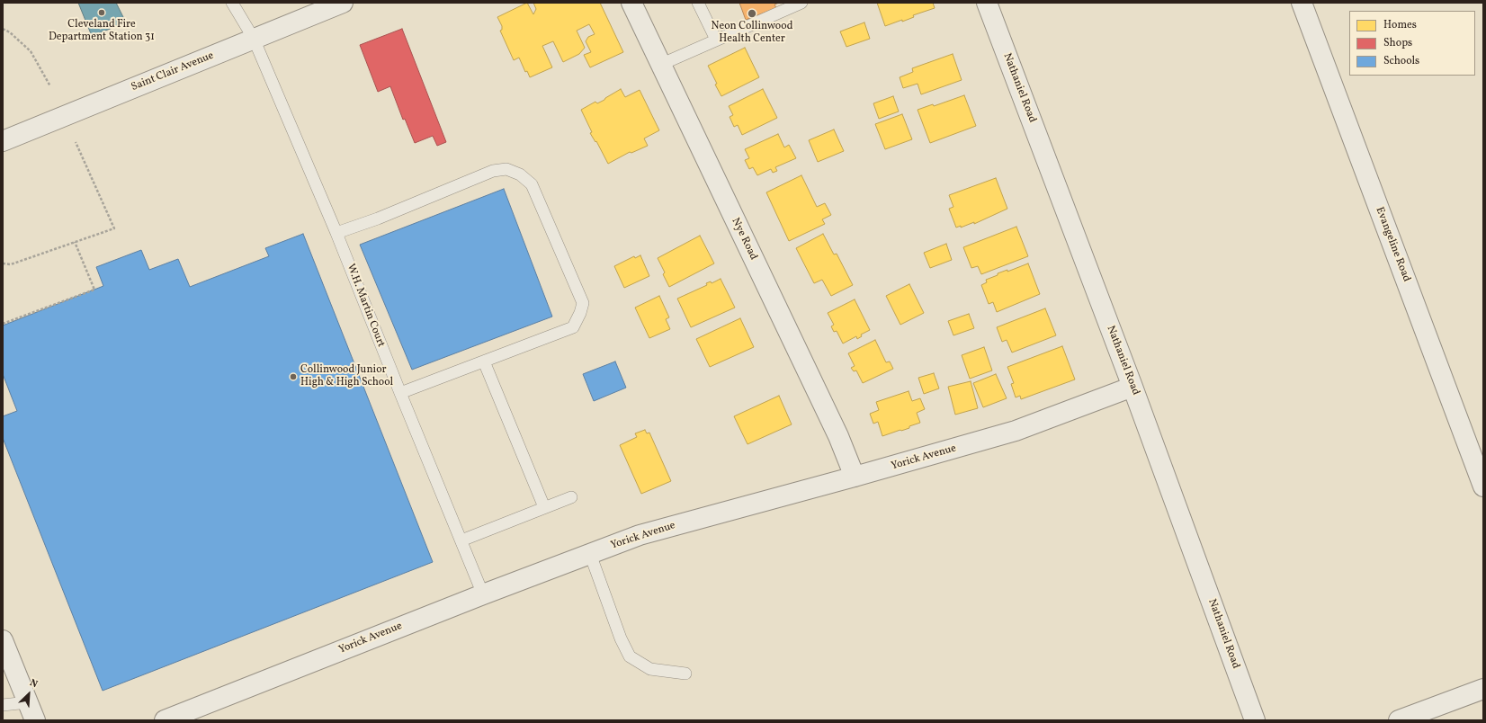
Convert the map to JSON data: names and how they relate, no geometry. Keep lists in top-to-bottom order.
{
  "streets": {
    "street": [
      "Saint Clair Avenue",
      "Nathaniel Road",
      "Nye Road",
      "Evangeline Road",
      "Yorick Avenue"
    ],
    "lane": ["W.H. Martin Court"]
  },
  "crossings": [
    ["Saint Clair Avenue", "W.H. Martin Court"],
    ["Nathaniel Road", "Yorick Avenue"],
    ["Nye Road", "Yorick Avenue"],
    ["W.H. Martin Court", "Yorick Avenue"]
  ],
  "places": ["Cleveland Fire Department Station 31", "Neon Collinwood Health Center", "Collinwood Junior High & High School"],
  "legend": ["Homes", "Shops", "Schools"],
  "north": "top right"
}
